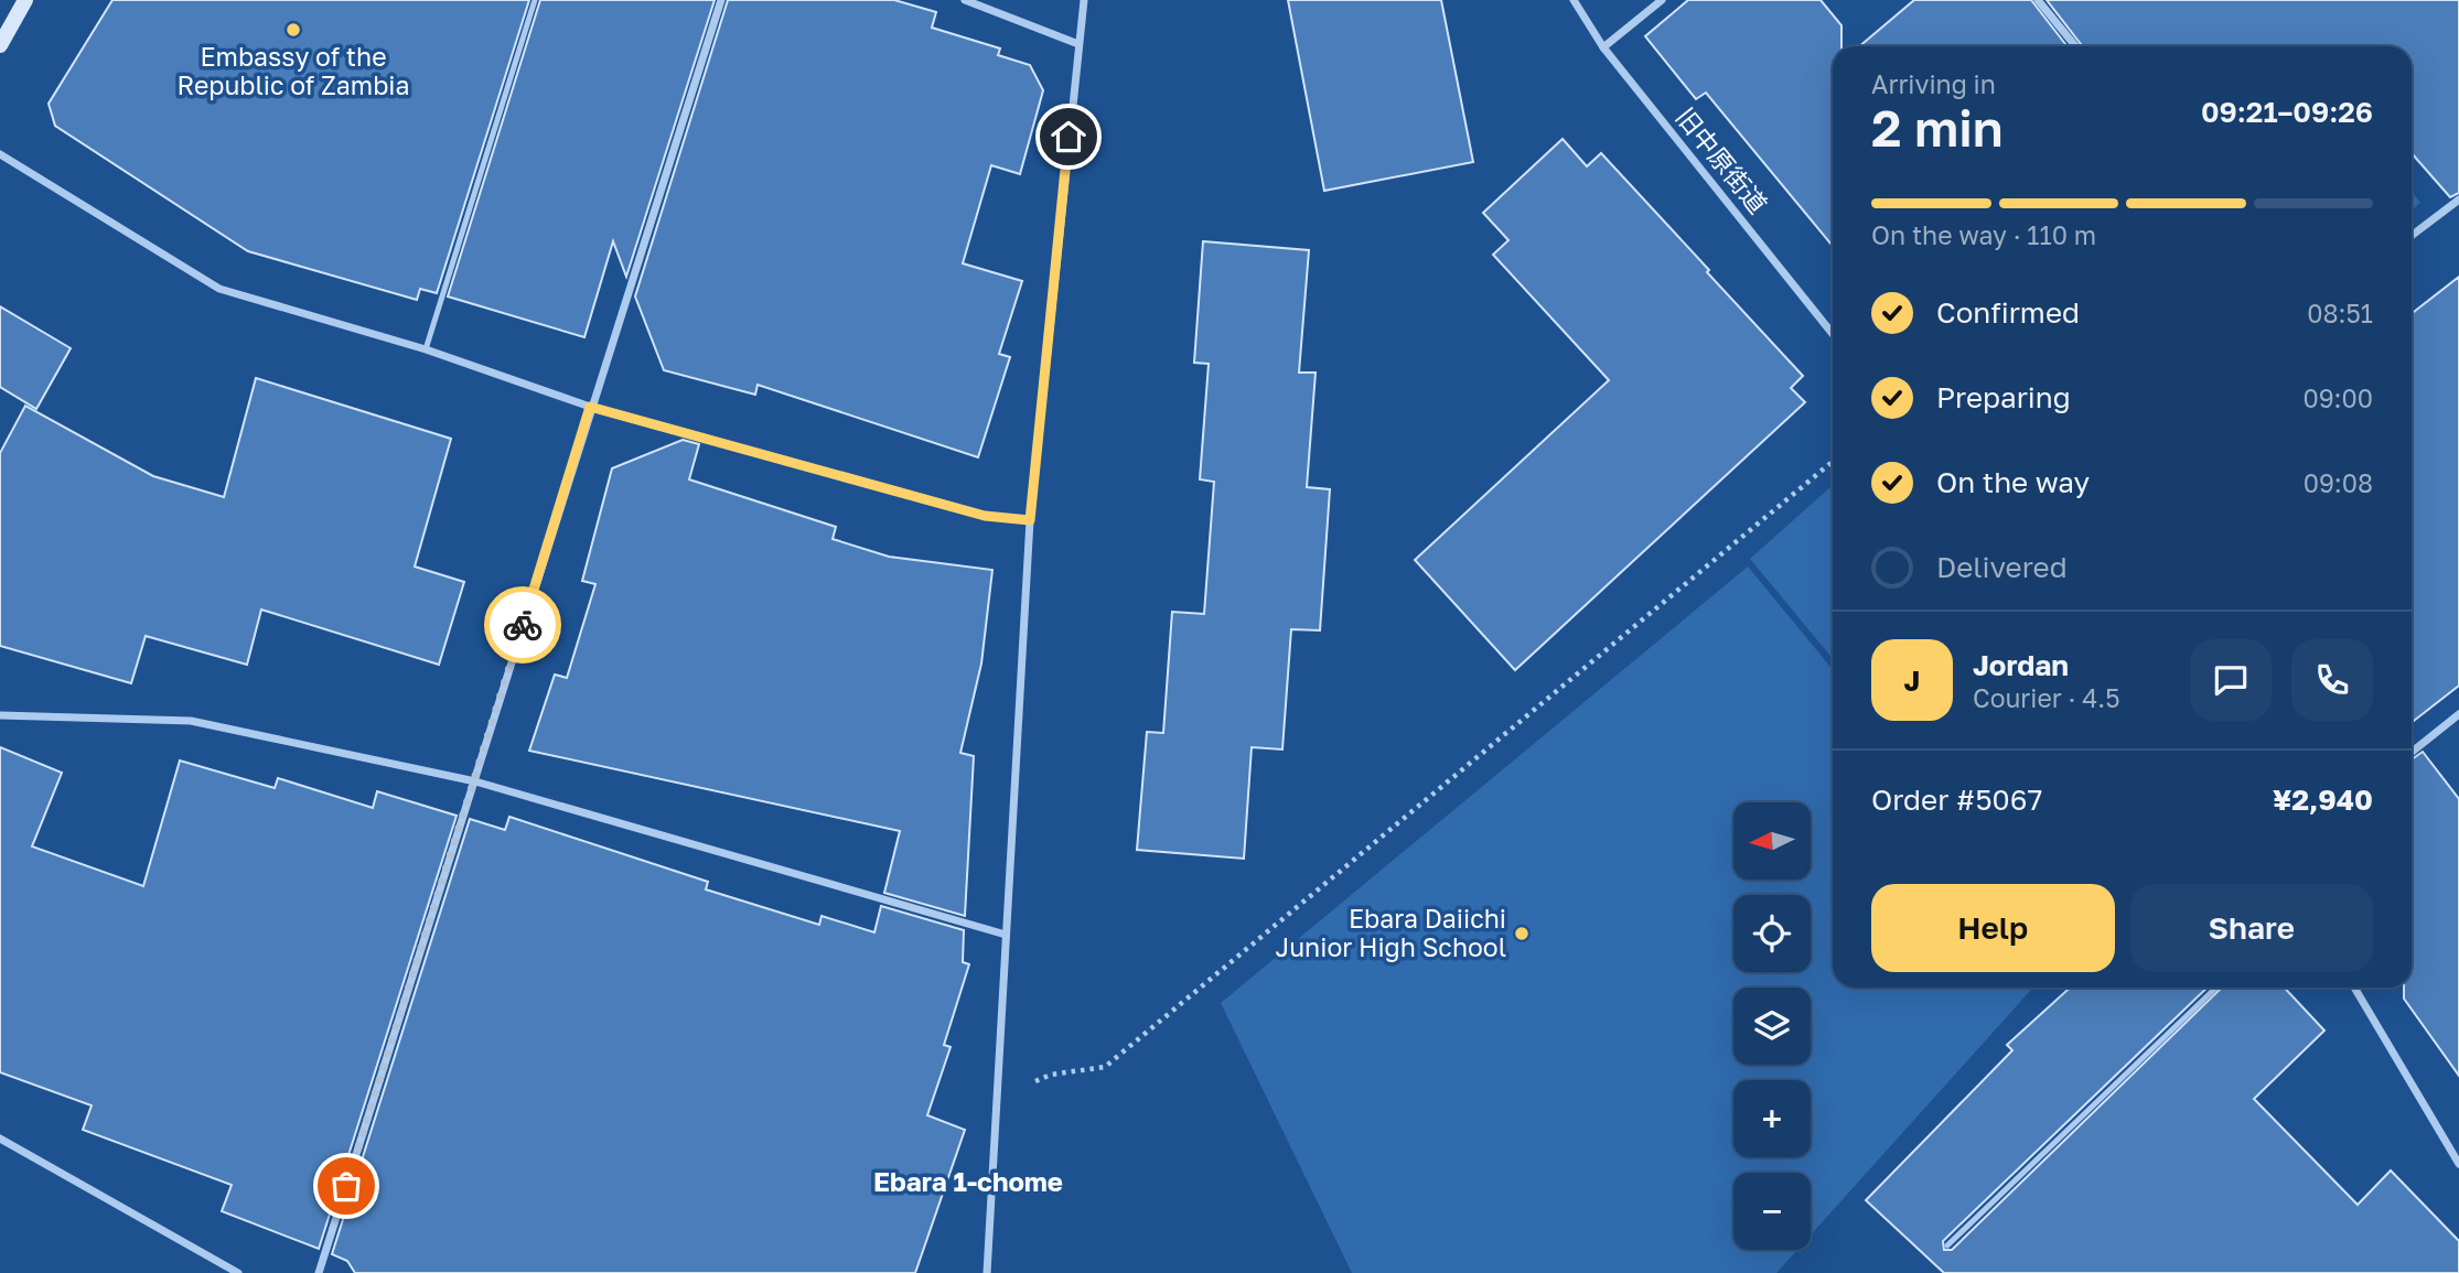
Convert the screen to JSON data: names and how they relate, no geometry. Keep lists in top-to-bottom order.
{
  "streets": {
    "street": ["旧中原街道"]
  },
  "districts": ["Ebara 1-chome"],
  "places": ["Embassy of the Republic of Zambia", "Ebara Daiichi Junior High School"],
  "north": "left",
  "page": {
    "heading": ["2 min", "Arriving in", "09:21–09:26"],
    "panel": [
      "Jordan",
      "Courier · 4.5",
      "Order #5067",
      "¥2,940"
    ],
    "bar": "On the way · 110 m",
    "list": [
      ["Confirmed", "08:51"],
      ["Preparing", "09:00"],
      ["On the way", "09:08"],
      "Delivered"
    ],
    "round": "J",
    "map_buttons": ["+", "−"],
    "buttons": ["Help", "Share"]
  }
}
